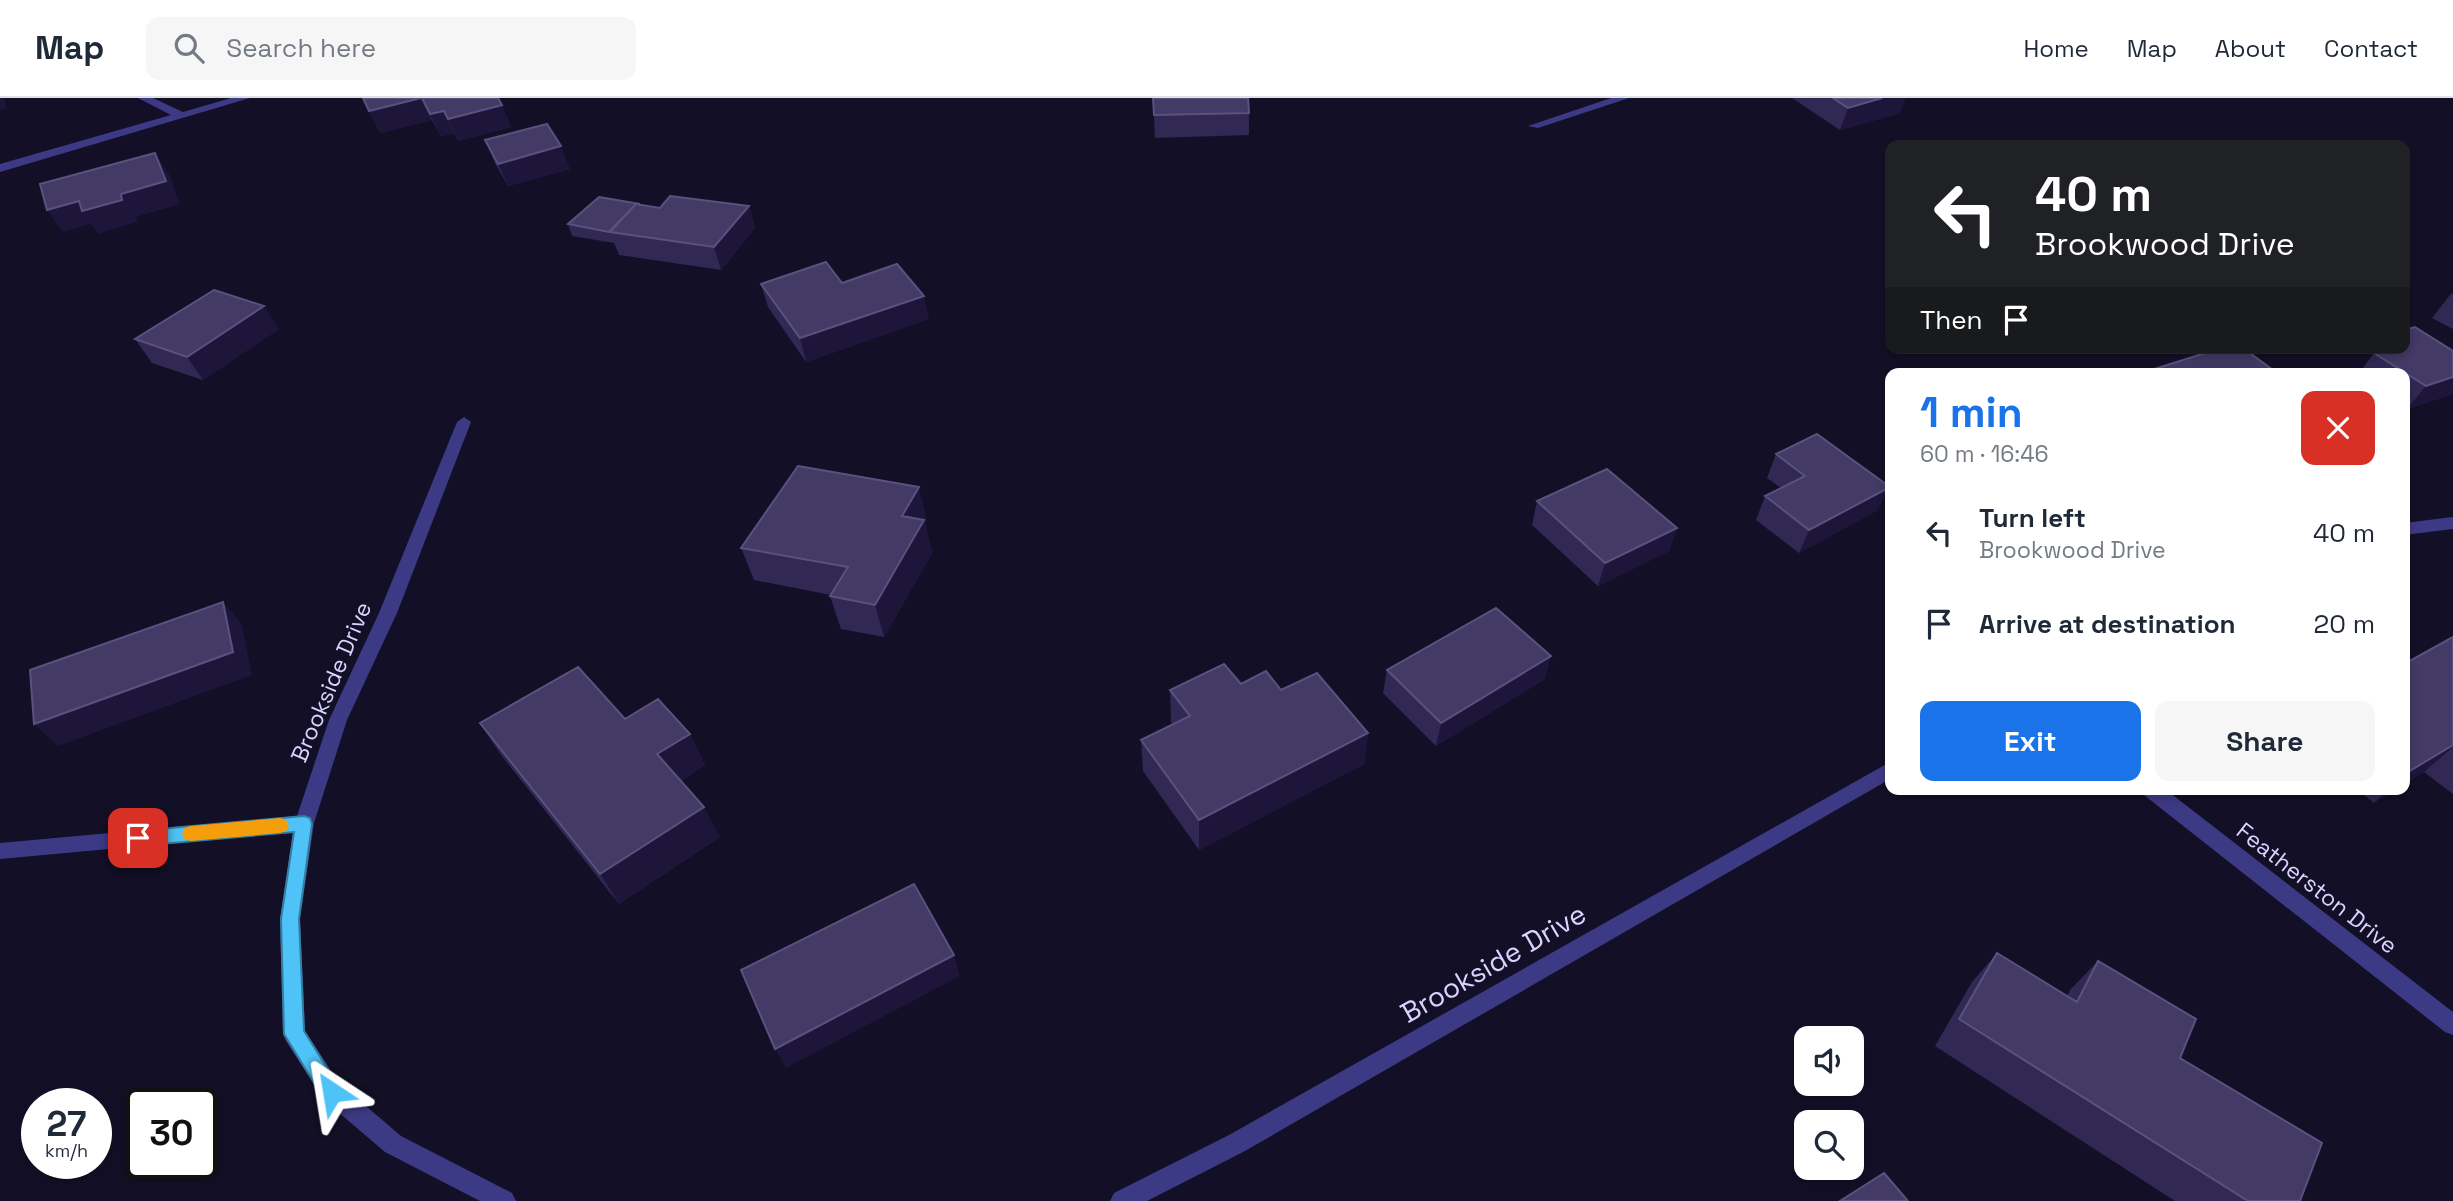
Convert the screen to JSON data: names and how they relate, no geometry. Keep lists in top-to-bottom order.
{
  "streets": {
    "street": ["Brookside Drive", "Featherston Drive"]
  },
  "page": {
    "header": "Map",
    "search": "Search here",
    "nav": [
      "Home",
      "Map",
      "About",
      "Contact"
    ],
    "turn": ["40 m", "Brookwood Drive"],
    "then": "Then",
    "heading": ["1 min", "60 m · 16:46"],
    "list": [
      {
        "name": "Turn left",
        "note": "Brookwood Drive",
        "value": "40 m"
      },
      {
        "name": "Arrive at destination",
        "value": "20 m"
      }
    ],
    "buttons": ["Exit", "Share"],
    "speed": "27 km/h",
    "limit": "30"
  }
}
